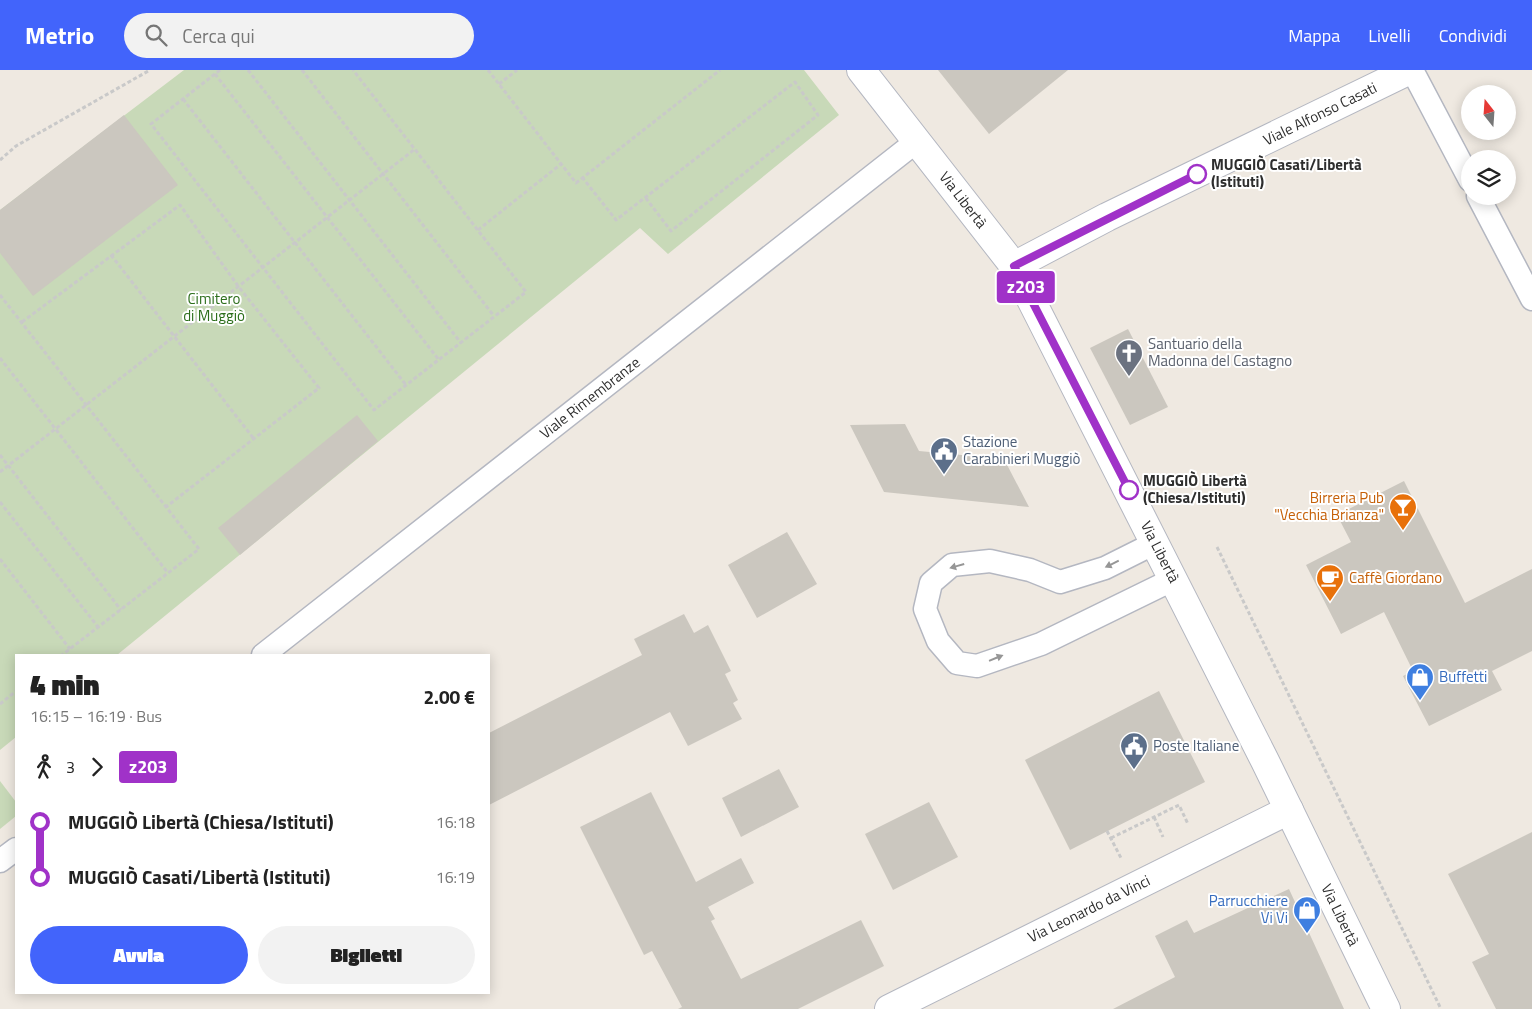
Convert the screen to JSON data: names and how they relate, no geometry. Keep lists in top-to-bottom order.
{
  "streets": {
    "street": ["Viale Alfonso Casati", "Via Libertà", "Via Leonardo da Vinci"],
    "lane": ["Viale Rimembranze"]
  },
  "crossings": [
    ["Viale Alfonso Casati", "Via Libertà"],
    ["Via Libertà", "Viale Rimembranze"],
    ["Via Libertà", "Via Leonardo da Vinci"]
  ],
  "parks": ["Cimitero di Muggiò"],
  "places": {
    "other": ["MUGGIÒ Casati/Libertà (Istituti)", "MUGGIÒ Libertà (Chiesa/Istituti)"],
    "church": ["Santuario della Madonna del Castagno"],
    "public building": ["Stazione Carabinieri Muggiò", "Poste Italiane"],
    "bar": ["Birreria Pub \"Vecchia Brianza\""],
    "cafe": ["Caffè Giordano"],
    "shop": ["Buffetti", "Parrucchiere Vi Vi"]
  },
  "lines": ["bus line z203"],
  "north": "top",
  "page": {
    "header": "Metrio",
    "search": "Cerca qui",
    "nav": ["Mappa", "Livelli", "Condividi"],
    "on_map": "z203",
    "heading": ["4 min", "16:15 – 16:19 · Bus", "2.00 €"],
    "legs": ["3", "z203"],
    "list": [
      {
        "name": "MUGGIÒ Libertà (Chiesa/Istituti)",
        "value": "16:18"
      },
      {
        "name": "MUGGIÒ Casati/Libertà (Istituti)",
        "value": "16:19"
      }
    ],
    "buttons": ["Avvia", "Biglietti"]
  }
}
